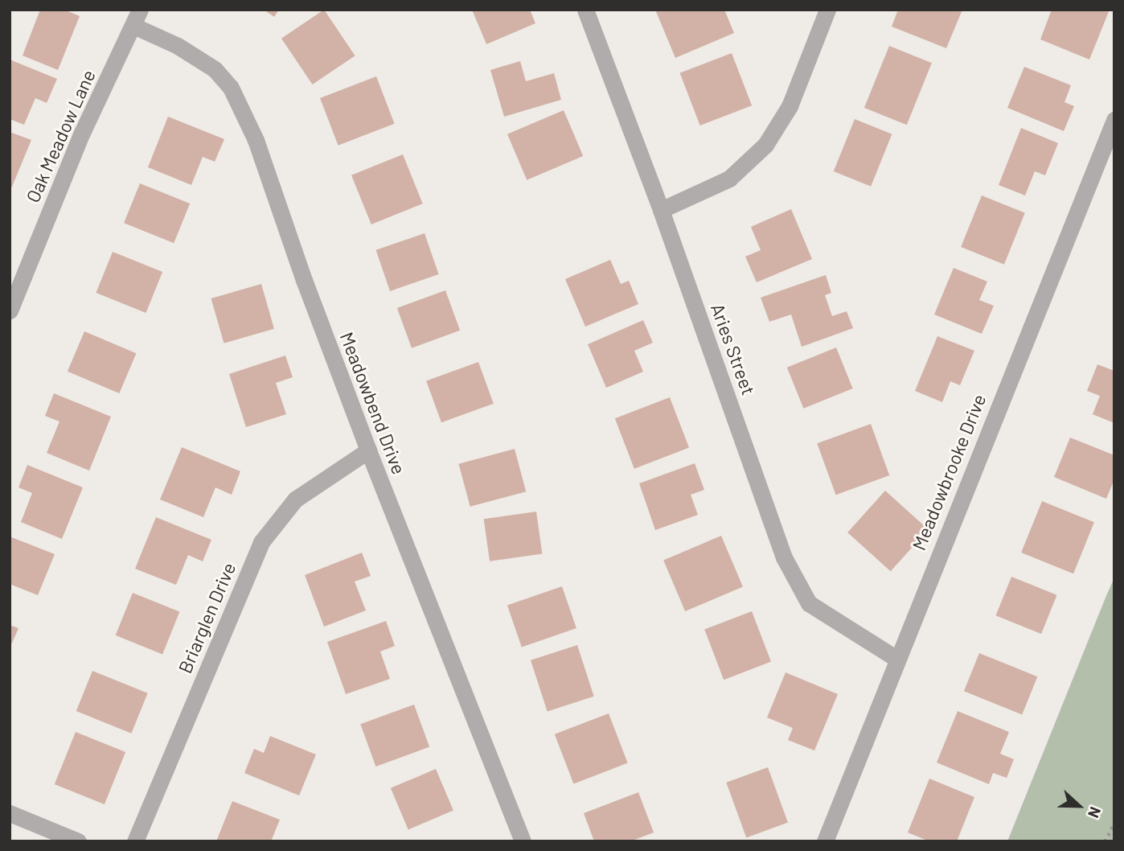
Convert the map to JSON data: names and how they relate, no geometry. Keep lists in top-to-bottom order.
{
  "streets": {
    "street": [
      "Oak Meadow Lane",
      "Aries Street",
      "Meadowbend Drive",
      "Meadowbrooke Drive",
      "Briarglen Drive"
    ]
  },
  "crossings": [
    ["Oak Meadow Lane", "Meadowbend Drive"],
    ["Aries Street", "Meadowbrooke Drive"],
    ["Meadowbend Drive", "Briarglen Drive"]
  ],
  "north": "right"
}
